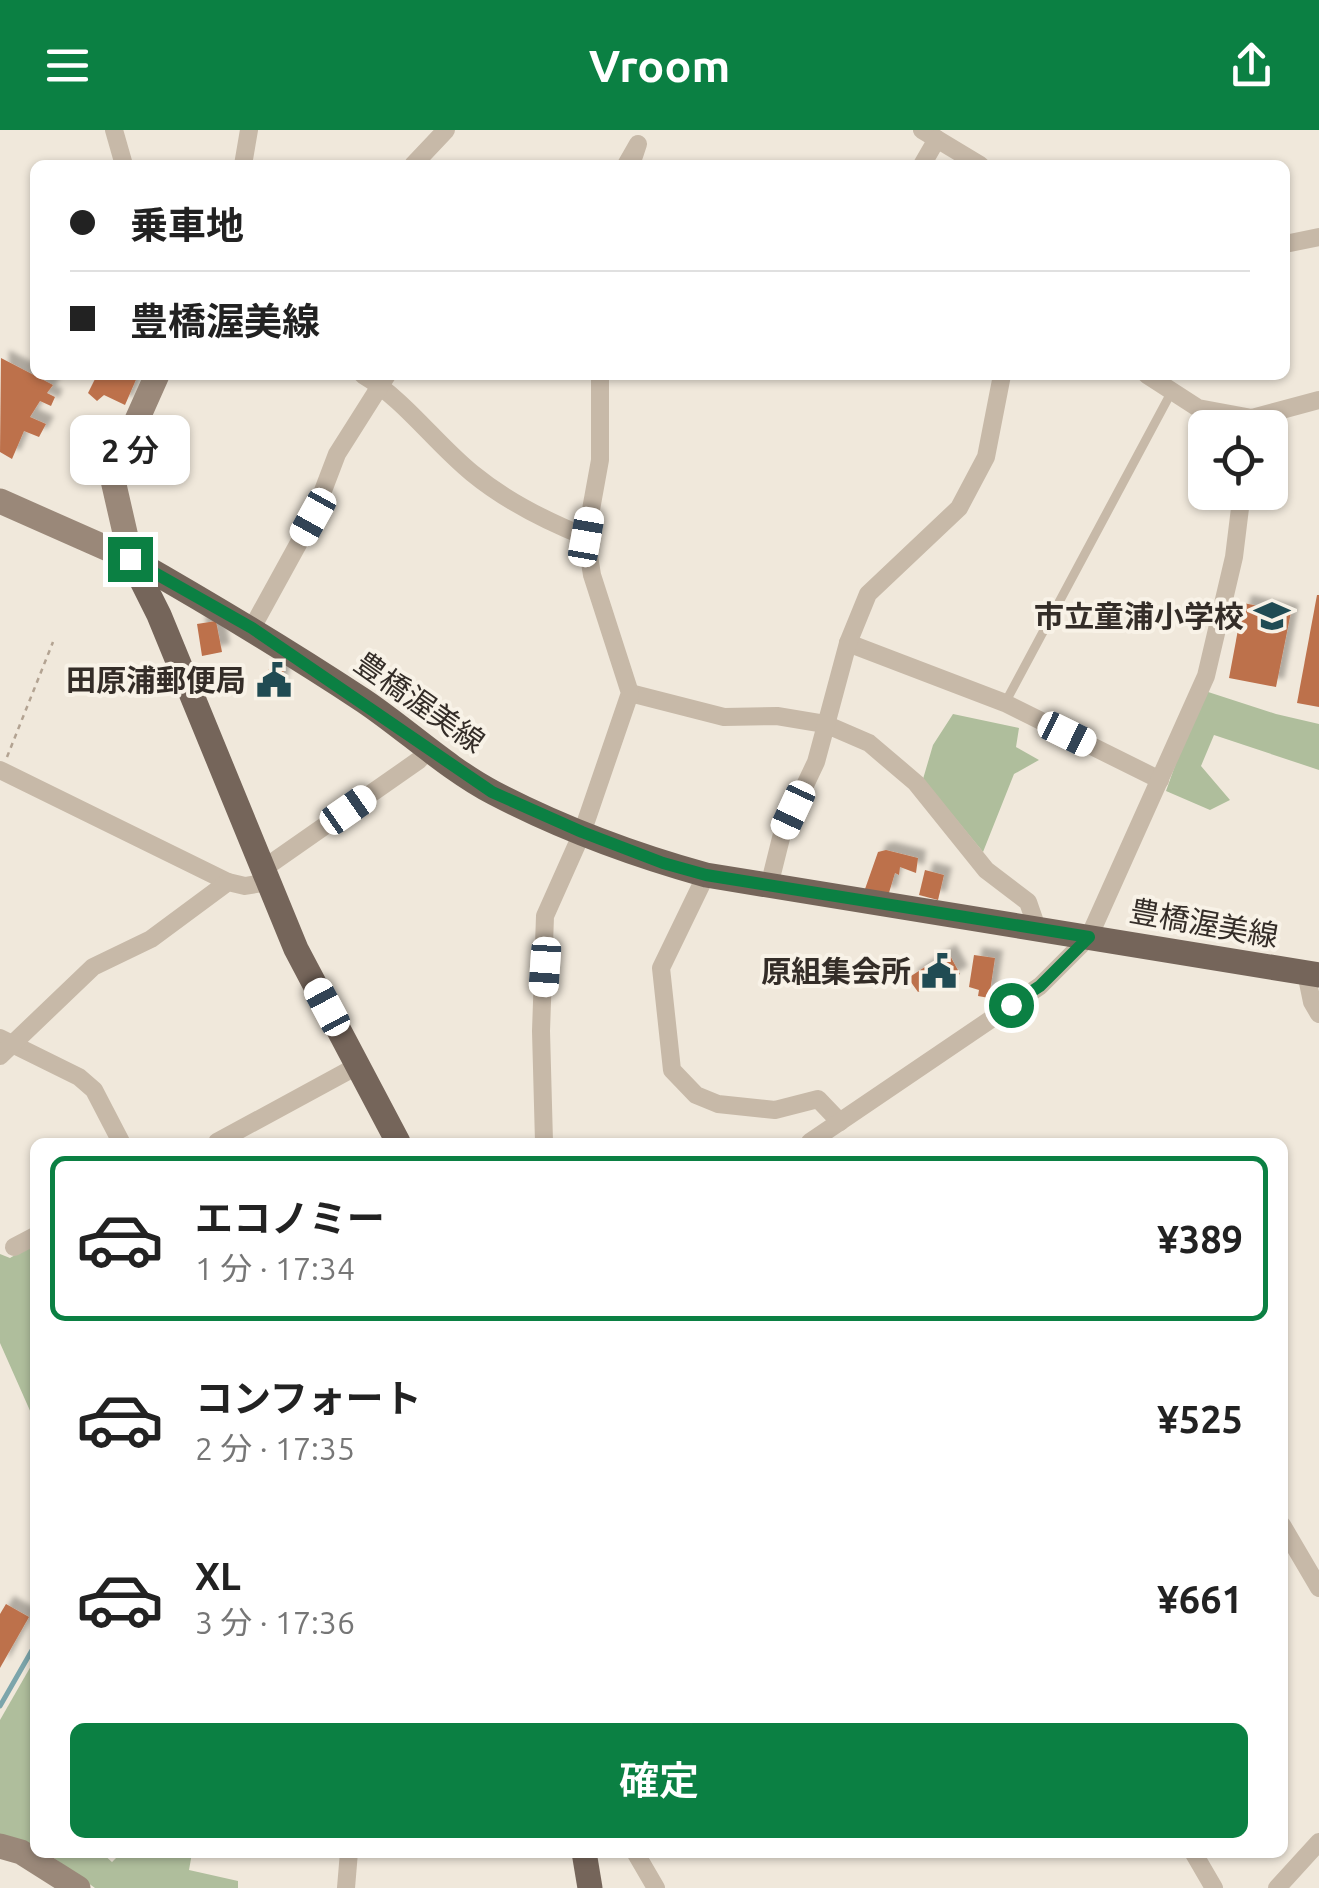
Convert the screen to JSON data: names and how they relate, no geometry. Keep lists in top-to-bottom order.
{
  "streets": {
    "main road": ["豊橋渥美線"]
  },
  "places": {
    "school or university": ["市立童浦小学校"],
    "public building": ["田原浦郵便局", "原組集会所"]
  },
  "page": {
    "header": "Vroom",
    "banner": ["乗車地", "豊橋渥美線"],
    "bubble": "2 分",
    "list": [
      {
        "name": "エコノミー",
        "note": "1 分 · 17:34",
        "value": "¥389"
      },
      {
        "name": "コンフォート",
        "note": "2 分 · 17:35",
        "value": "¥525"
      },
      {
        "name": "XL",
        "note": "3 分 · 17:36",
        "value": "¥661"
      }
    ],
    "buttons": "確定"
  }
}
